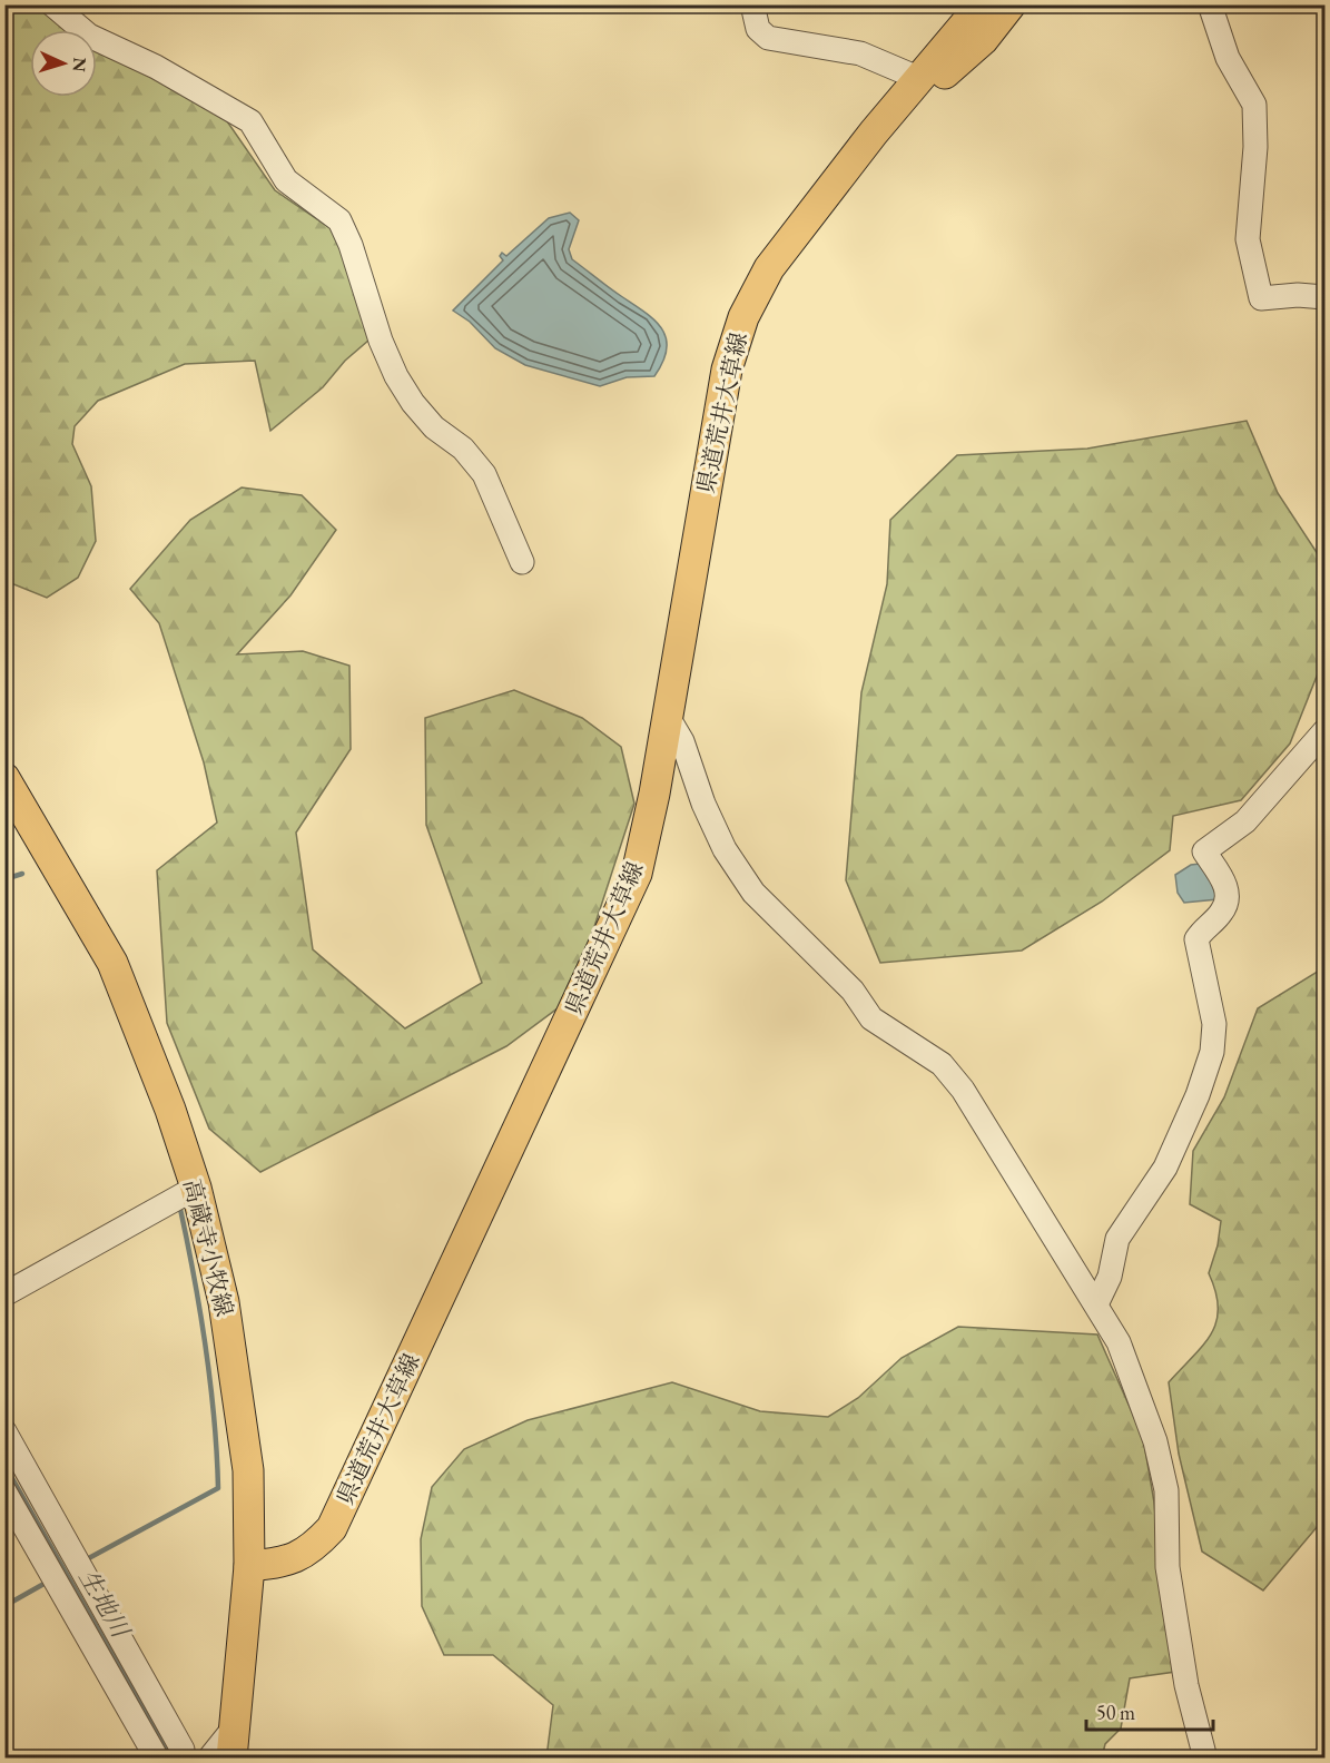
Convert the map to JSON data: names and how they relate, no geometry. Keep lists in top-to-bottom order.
{
  "streets": {
    "main road": ["県道荒井大草線", "高蔵寺小牧線"]
  },
  "crossings": [
    ["県道荒井大草線", "高蔵寺小牧線"]
  ],
  "water": ["生地川"],
  "scale_bar": "50 m",
  "north": "right"
}
